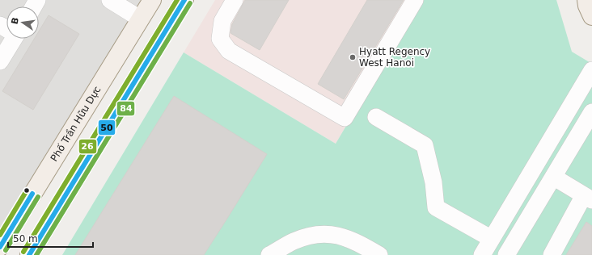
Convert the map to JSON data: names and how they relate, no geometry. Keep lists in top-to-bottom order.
{
  "streets": {
    "main road": ["Phố Trần Hữu Dực"]
  },
  "places": ["Hyatt Regency West Hanoi"],
  "lines": ["transit line 50", "transit line 26", "transit line 84"],
  "scale_bar": "50 m",
  "north": "left"
}
